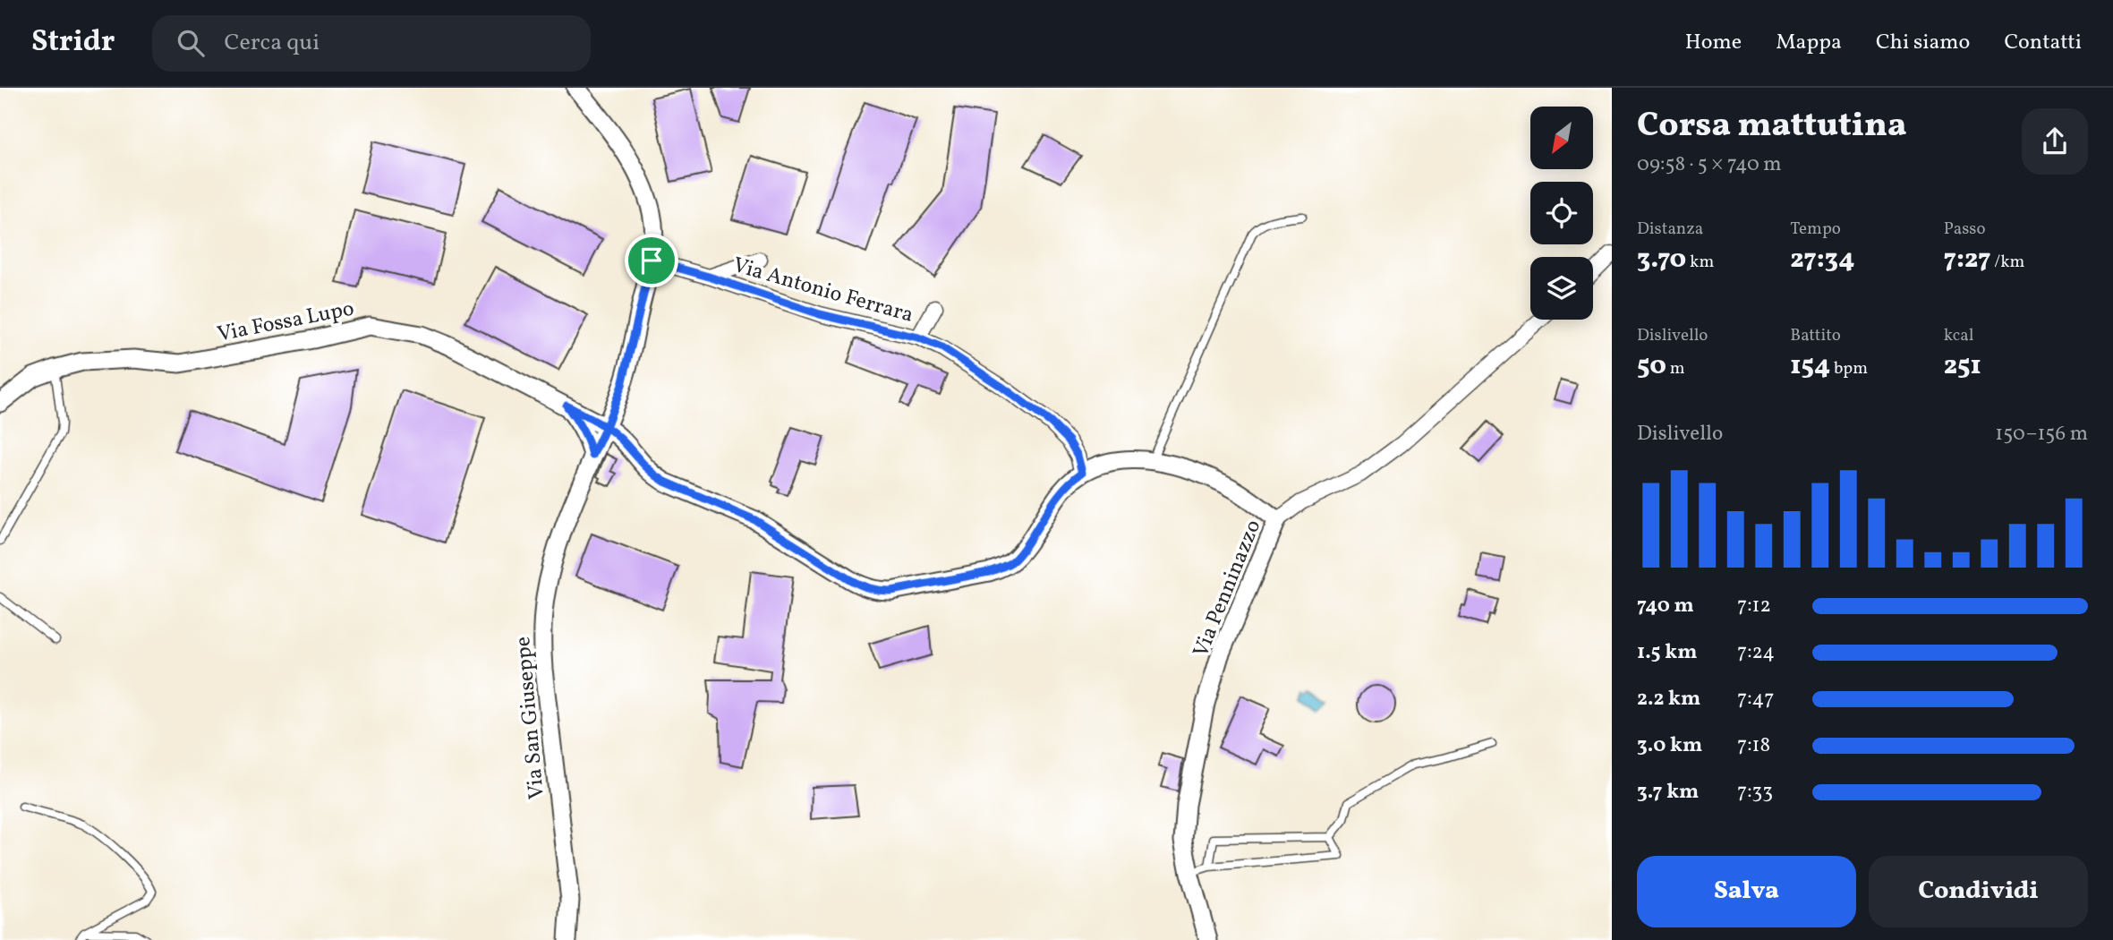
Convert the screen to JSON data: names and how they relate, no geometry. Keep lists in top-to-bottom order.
{
  "streets": {
    "street": [
      "Via Antonio Ferrara",
      "Via Fossa Lupo",
      "Via Penninazzo",
      "Via San Giuseppe"
    ]
  },
  "crossings": [
    ["Via Antonio Ferrara", "Via Fossa Lupo"],
    ["Via Antonio Ferrara", "Via San Giuseppe"],
    ["Via Fossa Lupo", "Via San Giuseppe"]
  ],
  "north": "bottom left",
  "page": {
    "header": "Stridr",
    "search": "Cerca qui",
    "nav": [
      "Home",
      "Mappa",
      "Chi siamo",
      "Contatti"
    ],
    "heading": ["Corsa mattutina", "09:58 · 5 × 740 m"],
    "stats": [
      ["Distanza", "3.70 km"],
      ["Tempo", "27:34"],
      ["Passo", "7:27 /km"],
      ["Dislivello", "50 m"],
      ["Battito", "154 bpm"],
      ["kcal", "251"]
    ],
    "chart": ["Dislivello", "150–156 m"],
    "list": [
      {
        "name": "740 m",
        "note": "7:12"
      },
      {
        "name": "1.5 km",
        "note": "7:24"
      },
      {
        "name": "2.2 km",
        "note": "7:47"
      },
      {
        "name": "3.0 km",
        "note": "7:18"
      },
      {
        "name": "3.7 km",
        "note": "7:33"
      }
    ],
    "buttons": ["Salva", "Condividi"]
  }
}
